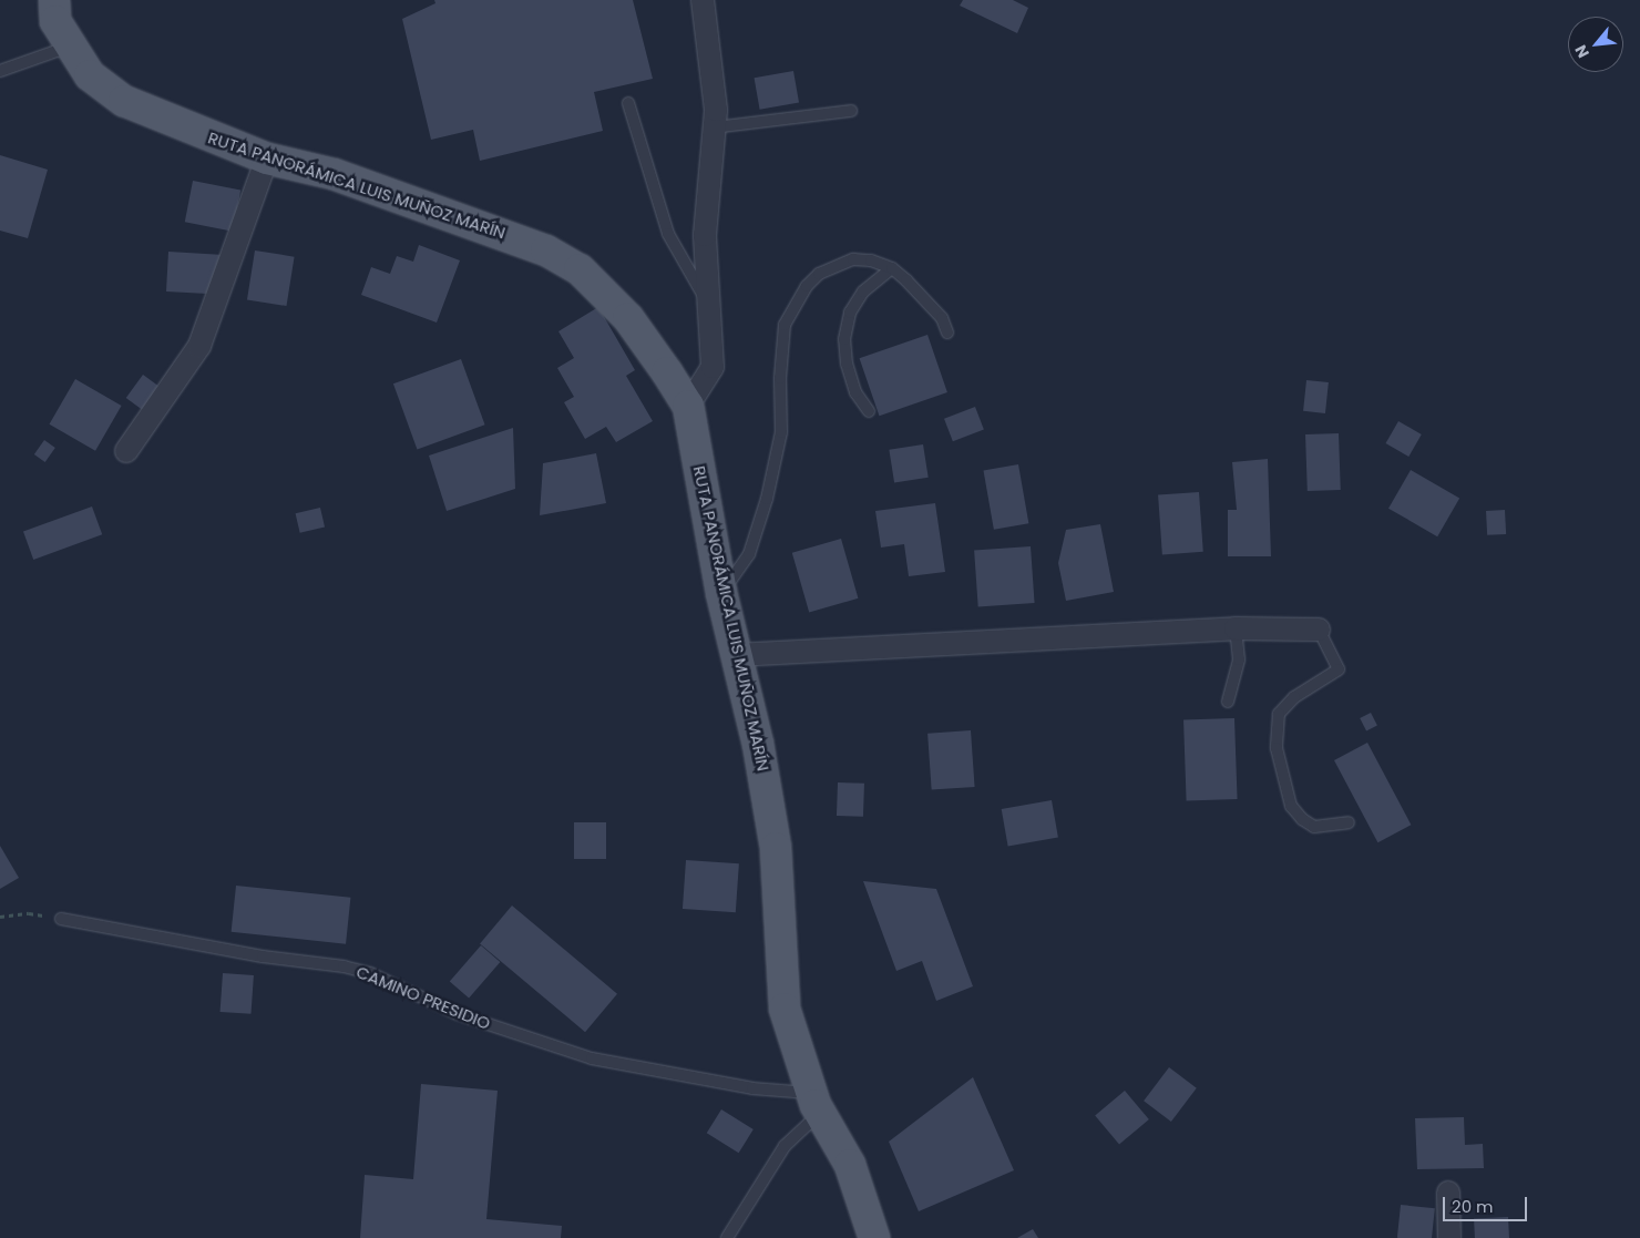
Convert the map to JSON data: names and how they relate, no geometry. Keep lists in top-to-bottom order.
{
  "streets": {
    "main road": ["RUTA PANORÁMICA LUIS MUÑOZ MARÍN"],
    "lane": ["CAMINO PRESIDIO"]
  },
  "crossings": [
    ["RUTA PANORÁMICA LUIS MUÑOZ MARÍN", "CAMINO PRESIDIO"]
  ],
  "scale_bar": "20 m",
  "north": "bottom left"
}
